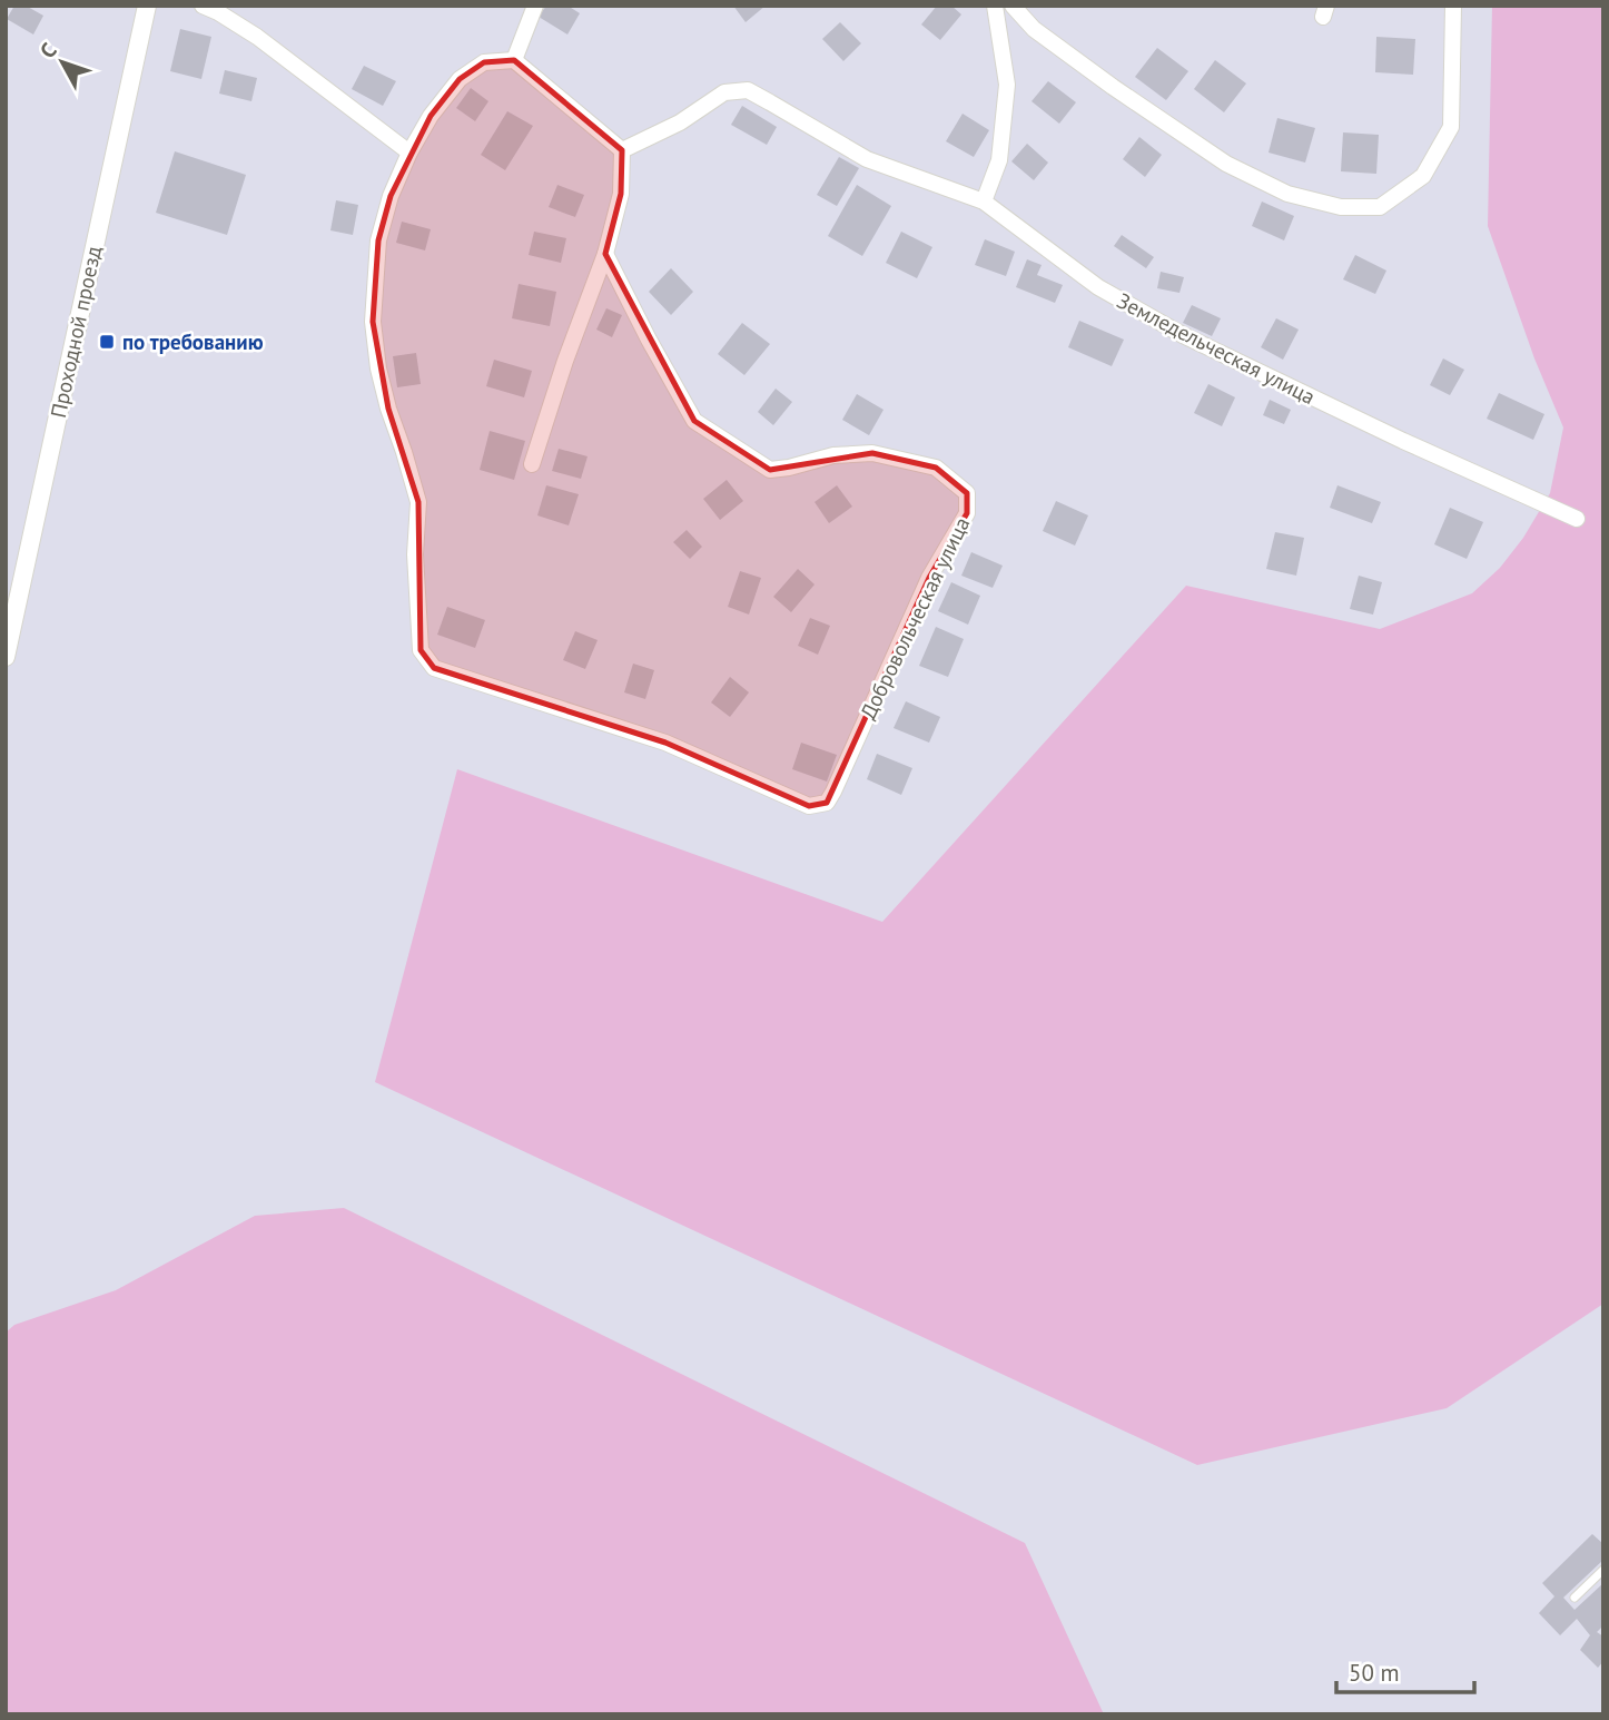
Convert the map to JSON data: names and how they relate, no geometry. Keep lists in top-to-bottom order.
{
  "streets": {
    "street": ["Проходной проезд", "Земледельческая улица", "Добровольческая улица"]
  },
  "places": {
    "transit": ["по требованию"]
  },
  "scale_bar": "50 m",
  "north": "top left"
}
